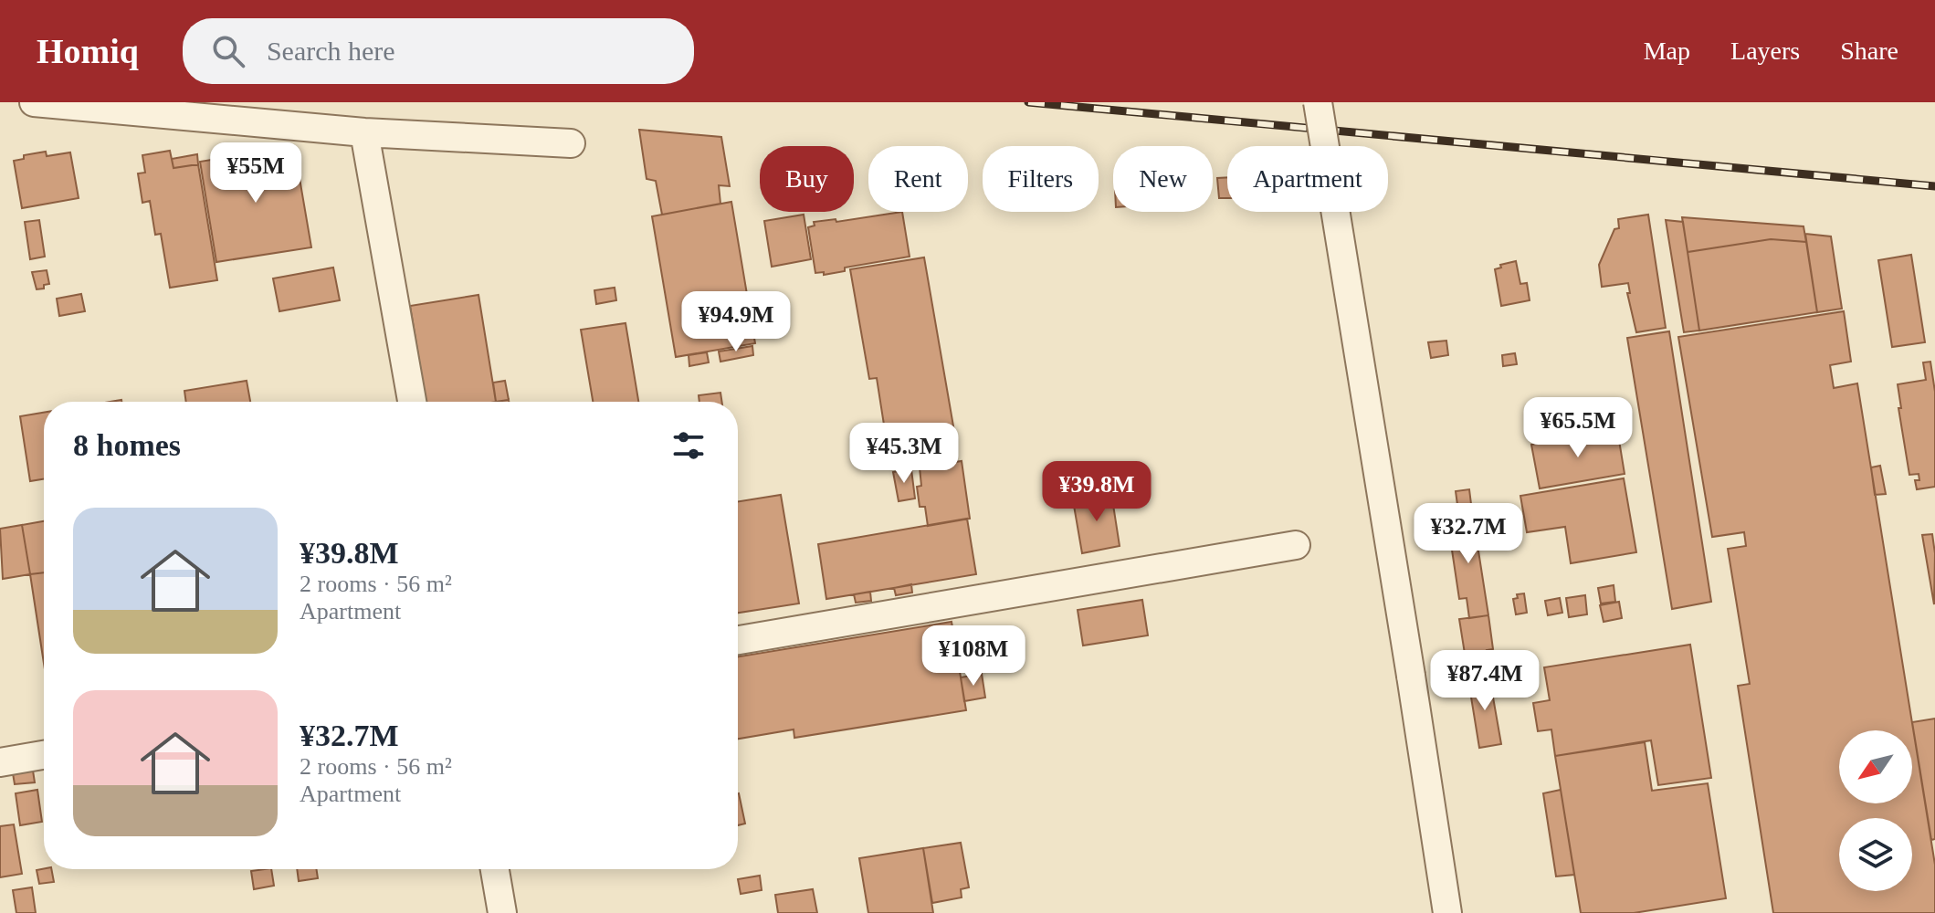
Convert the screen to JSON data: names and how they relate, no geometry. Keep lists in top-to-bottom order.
{
  "north": "bottom left",
  "page": {
    "header": "Homiq",
    "search": "Search here",
    "nav": ["Map", "Layers", "Share"],
    "price": [
      "¥55M",
      "¥94.9M",
      "¥65.5M",
      "¥45.3M",
      "¥39.8M",
      "¥32.7M",
      "¥108M",
      "¥87.4M"
    ],
    "chip": [
      "Buy",
      "Rent",
      "Filters",
      "New",
      "Apartment"
    ],
    "heading": "8 homes",
    "list": [
      {
        "name": "¥39.8M",
        "note": "2 rooms · 56 m² · Apartment"
      },
      {
        "name": "¥32.7M",
        "note": "2 rooms · 56 m² · Apartment"
      }
    ]
  }
}
